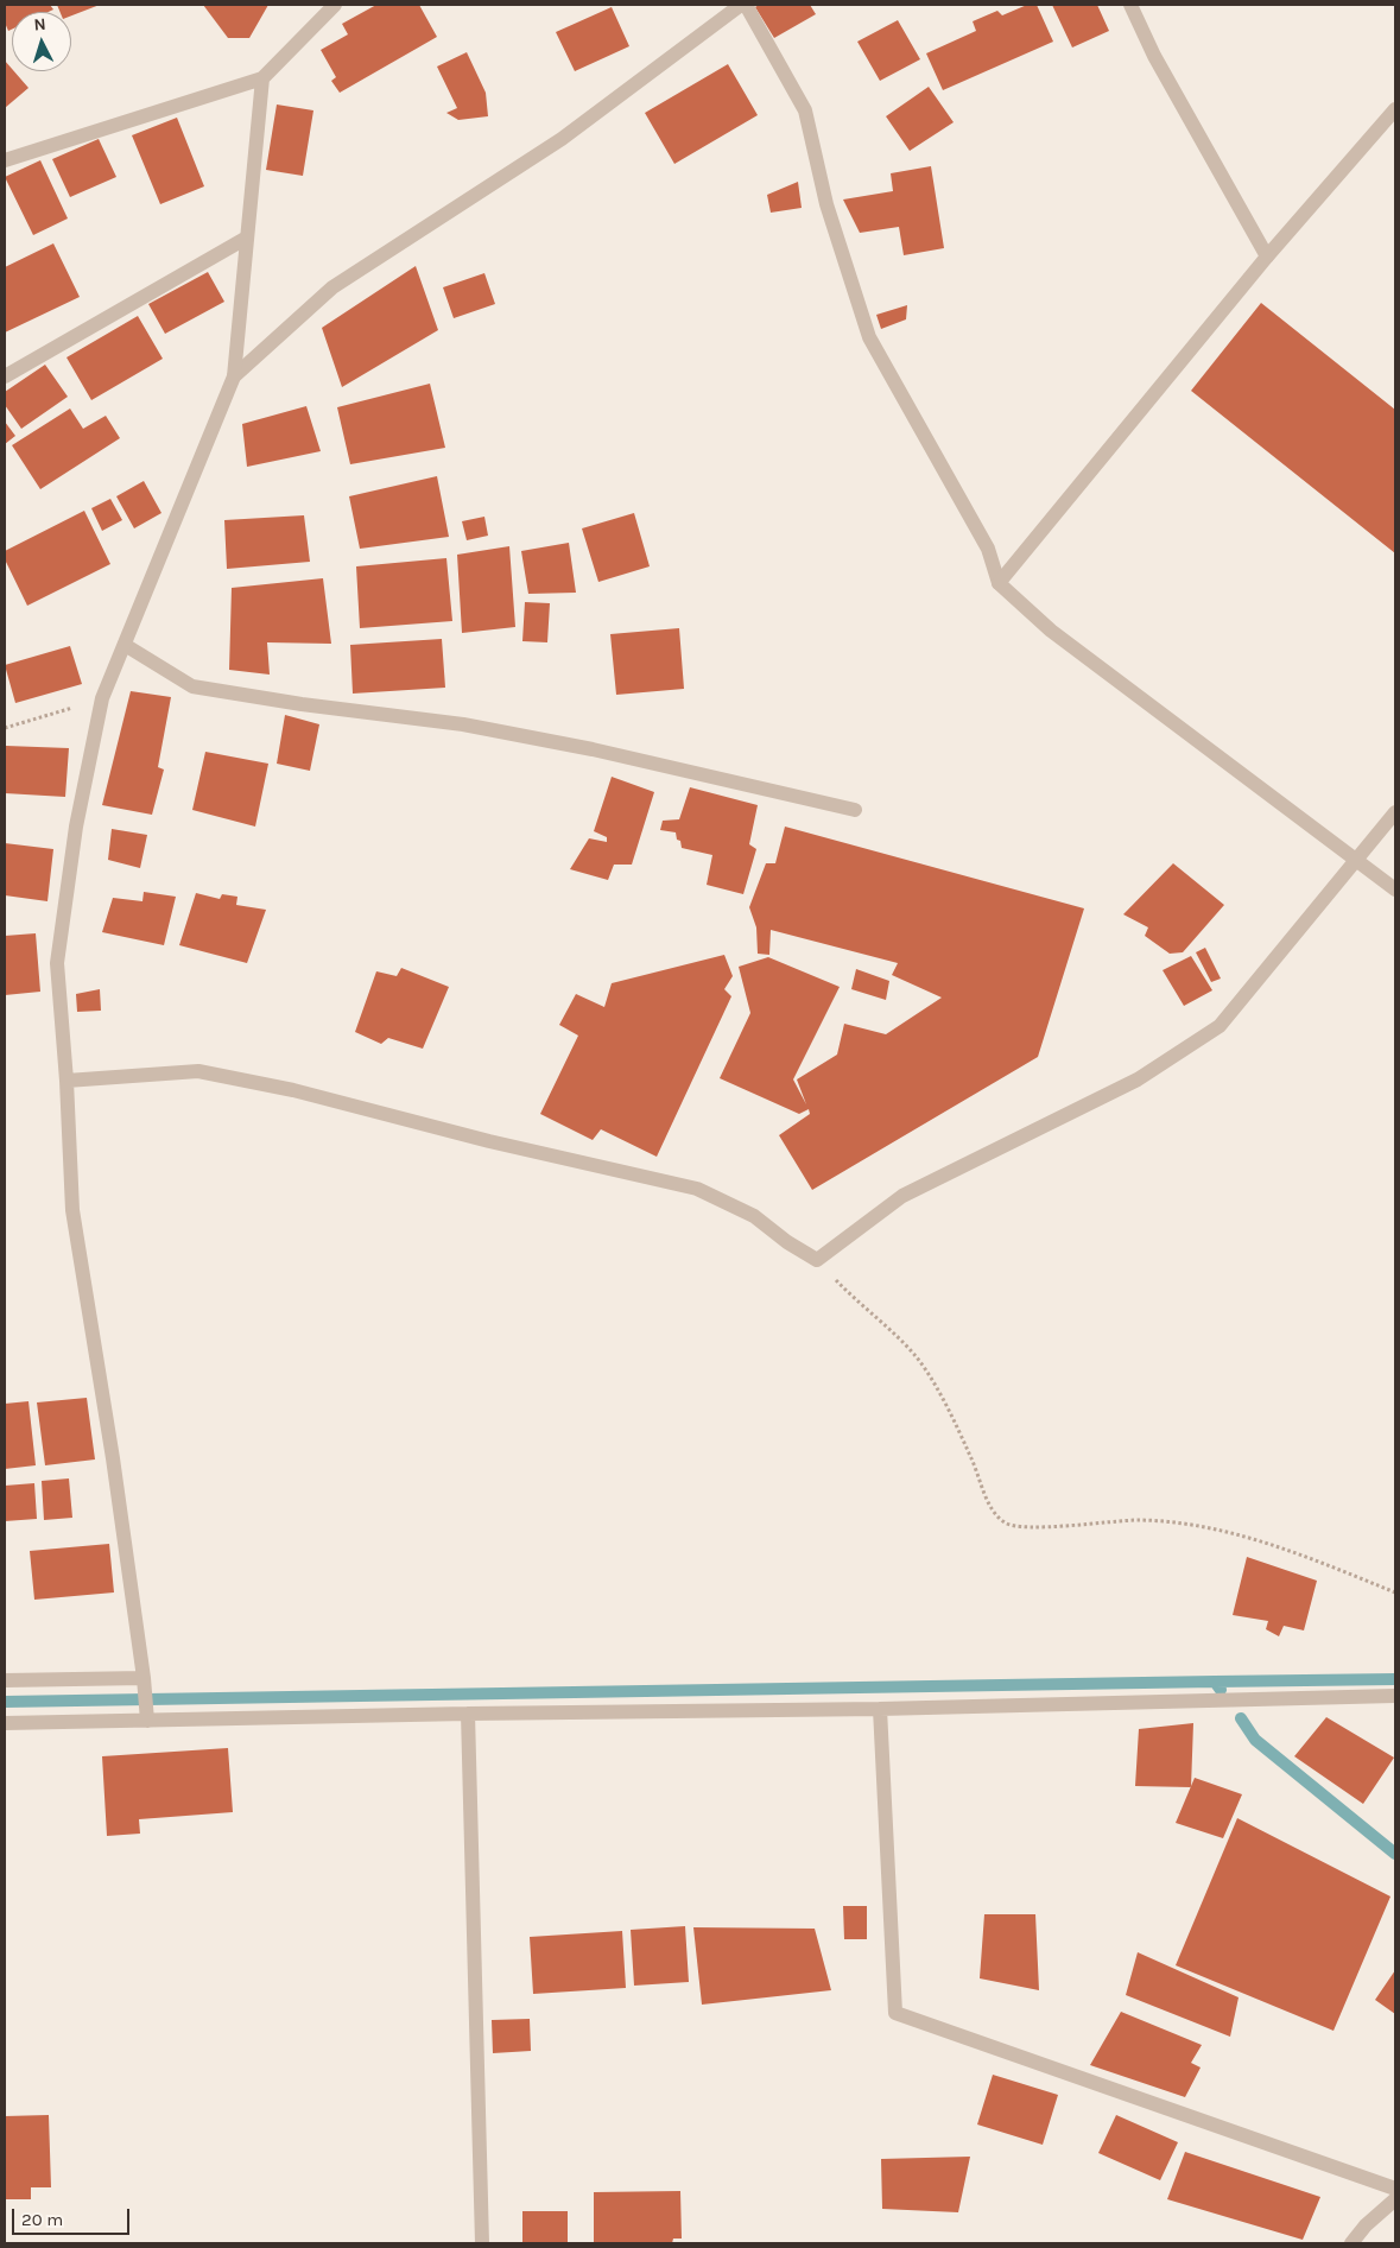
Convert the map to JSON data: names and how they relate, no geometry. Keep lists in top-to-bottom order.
{
  "scale_bar": "20 m",
  "north": "top"
}
